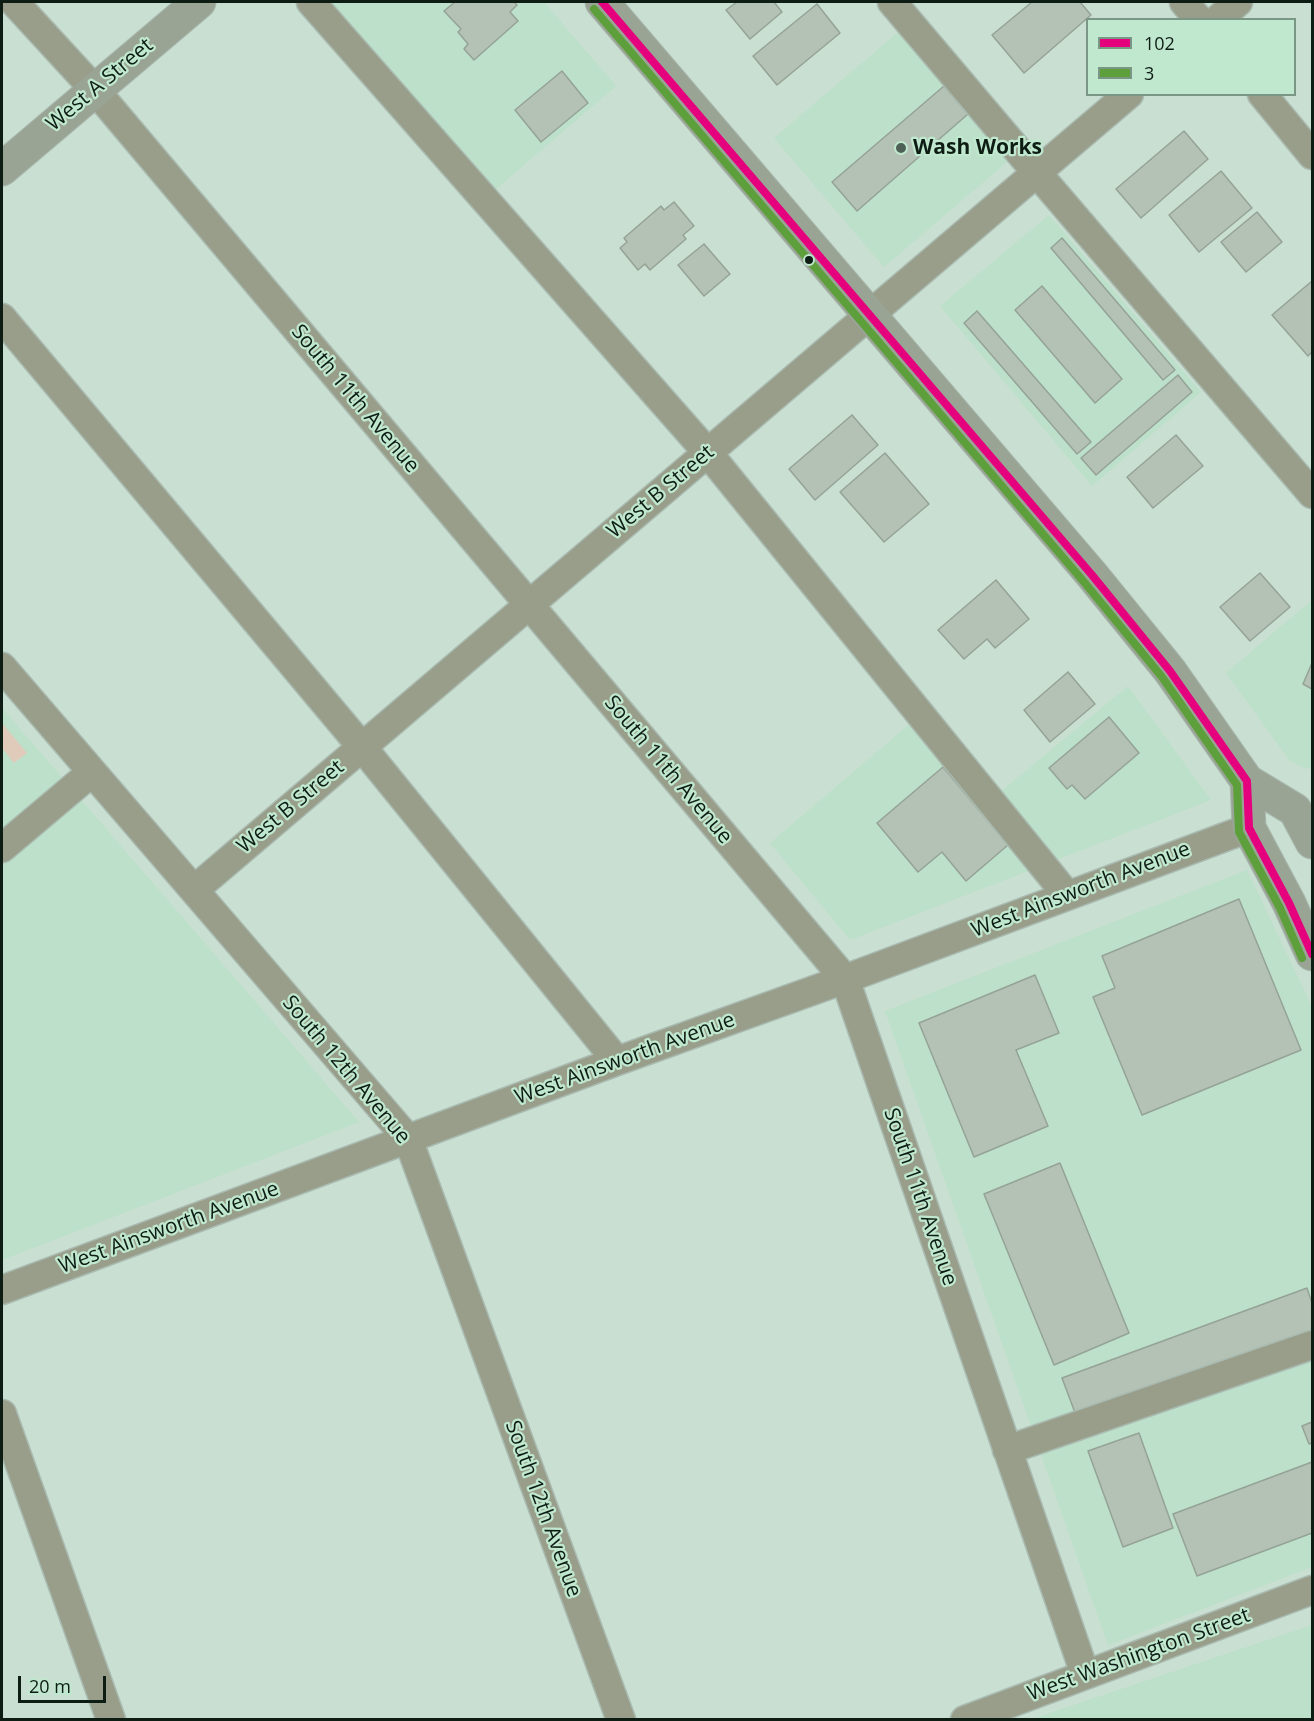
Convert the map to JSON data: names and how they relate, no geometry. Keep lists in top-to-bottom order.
{
  "streets": {
    "main road": ["West A Street"],
    "street": [
      "South 11th Avenue",
      "West B Street",
      "West Ainsworth Avenue",
      "South 12th Avenue",
      "West Washington Street"
    ]
  },
  "crossings": [
    ["West A Street", "South 11th Avenue"],
    ["South 11th Avenue", "West B Street"],
    ["South 11th Avenue", "West Ainsworth Avenue"],
    ["South 11th Avenue", "West Washington Street"],
    ["West B Street", "South 12th Avenue"],
    ["West Ainsworth Avenue", "South 12th Avenue"]
  ],
  "places": ["Wash Works"],
  "lines": ["transit line 102", "transit line 3"],
  "legend": ["102", "3"],
  "scale_bar": "20 m"
}
